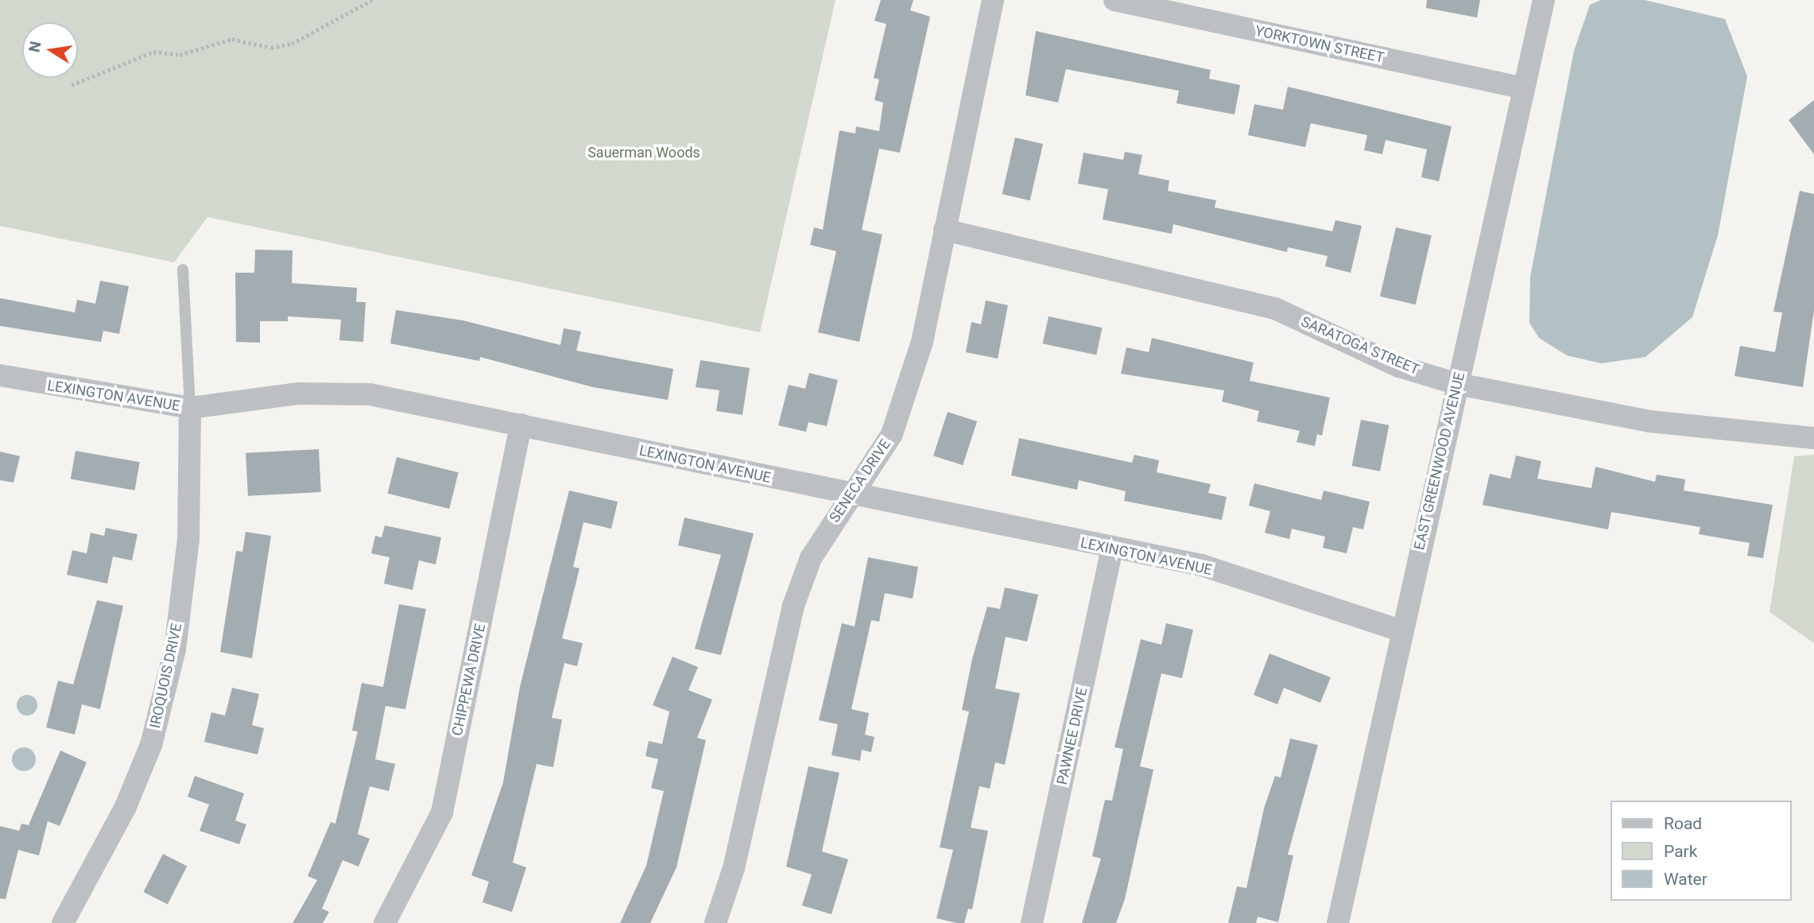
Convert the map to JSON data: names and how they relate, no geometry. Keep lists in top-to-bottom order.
{
  "streets": {
    "street": [
      "YORKTOWN STREET",
      "SARATOGA STREET",
      "LEXINGTON AVENUE",
      "EAST GREENWOOD AVENUE",
      "SENECA DRIVE",
      "IROQUOIS DRIVE",
      "CHIPPEWA DRIVE",
      "PAWNEE DRIVE"
    ]
  },
  "crossings": [
    ["YORKTOWN STREET", "EAST GREENWOOD AVENUE"],
    ["SARATOGA STREET", "EAST GREENWOOD AVENUE"],
    ["SARATOGA STREET", "SENECA DRIVE"],
    ["LEXINGTON AVENUE", "EAST GREENWOOD AVENUE"],
    ["LEXINGTON AVENUE", "SENECA DRIVE"],
    ["LEXINGTON AVENUE", "IROQUOIS DRIVE"],
    ["LEXINGTON AVENUE", "CHIPPEWA DRIVE"],
    ["LEXINGTON AVENUE", "PAWNEE DRIVE"]
  ],
  "parks": ["Sauerman Woods"],
  "legend": ["Road", "Park", "Water"],
  "north": "left"
}
